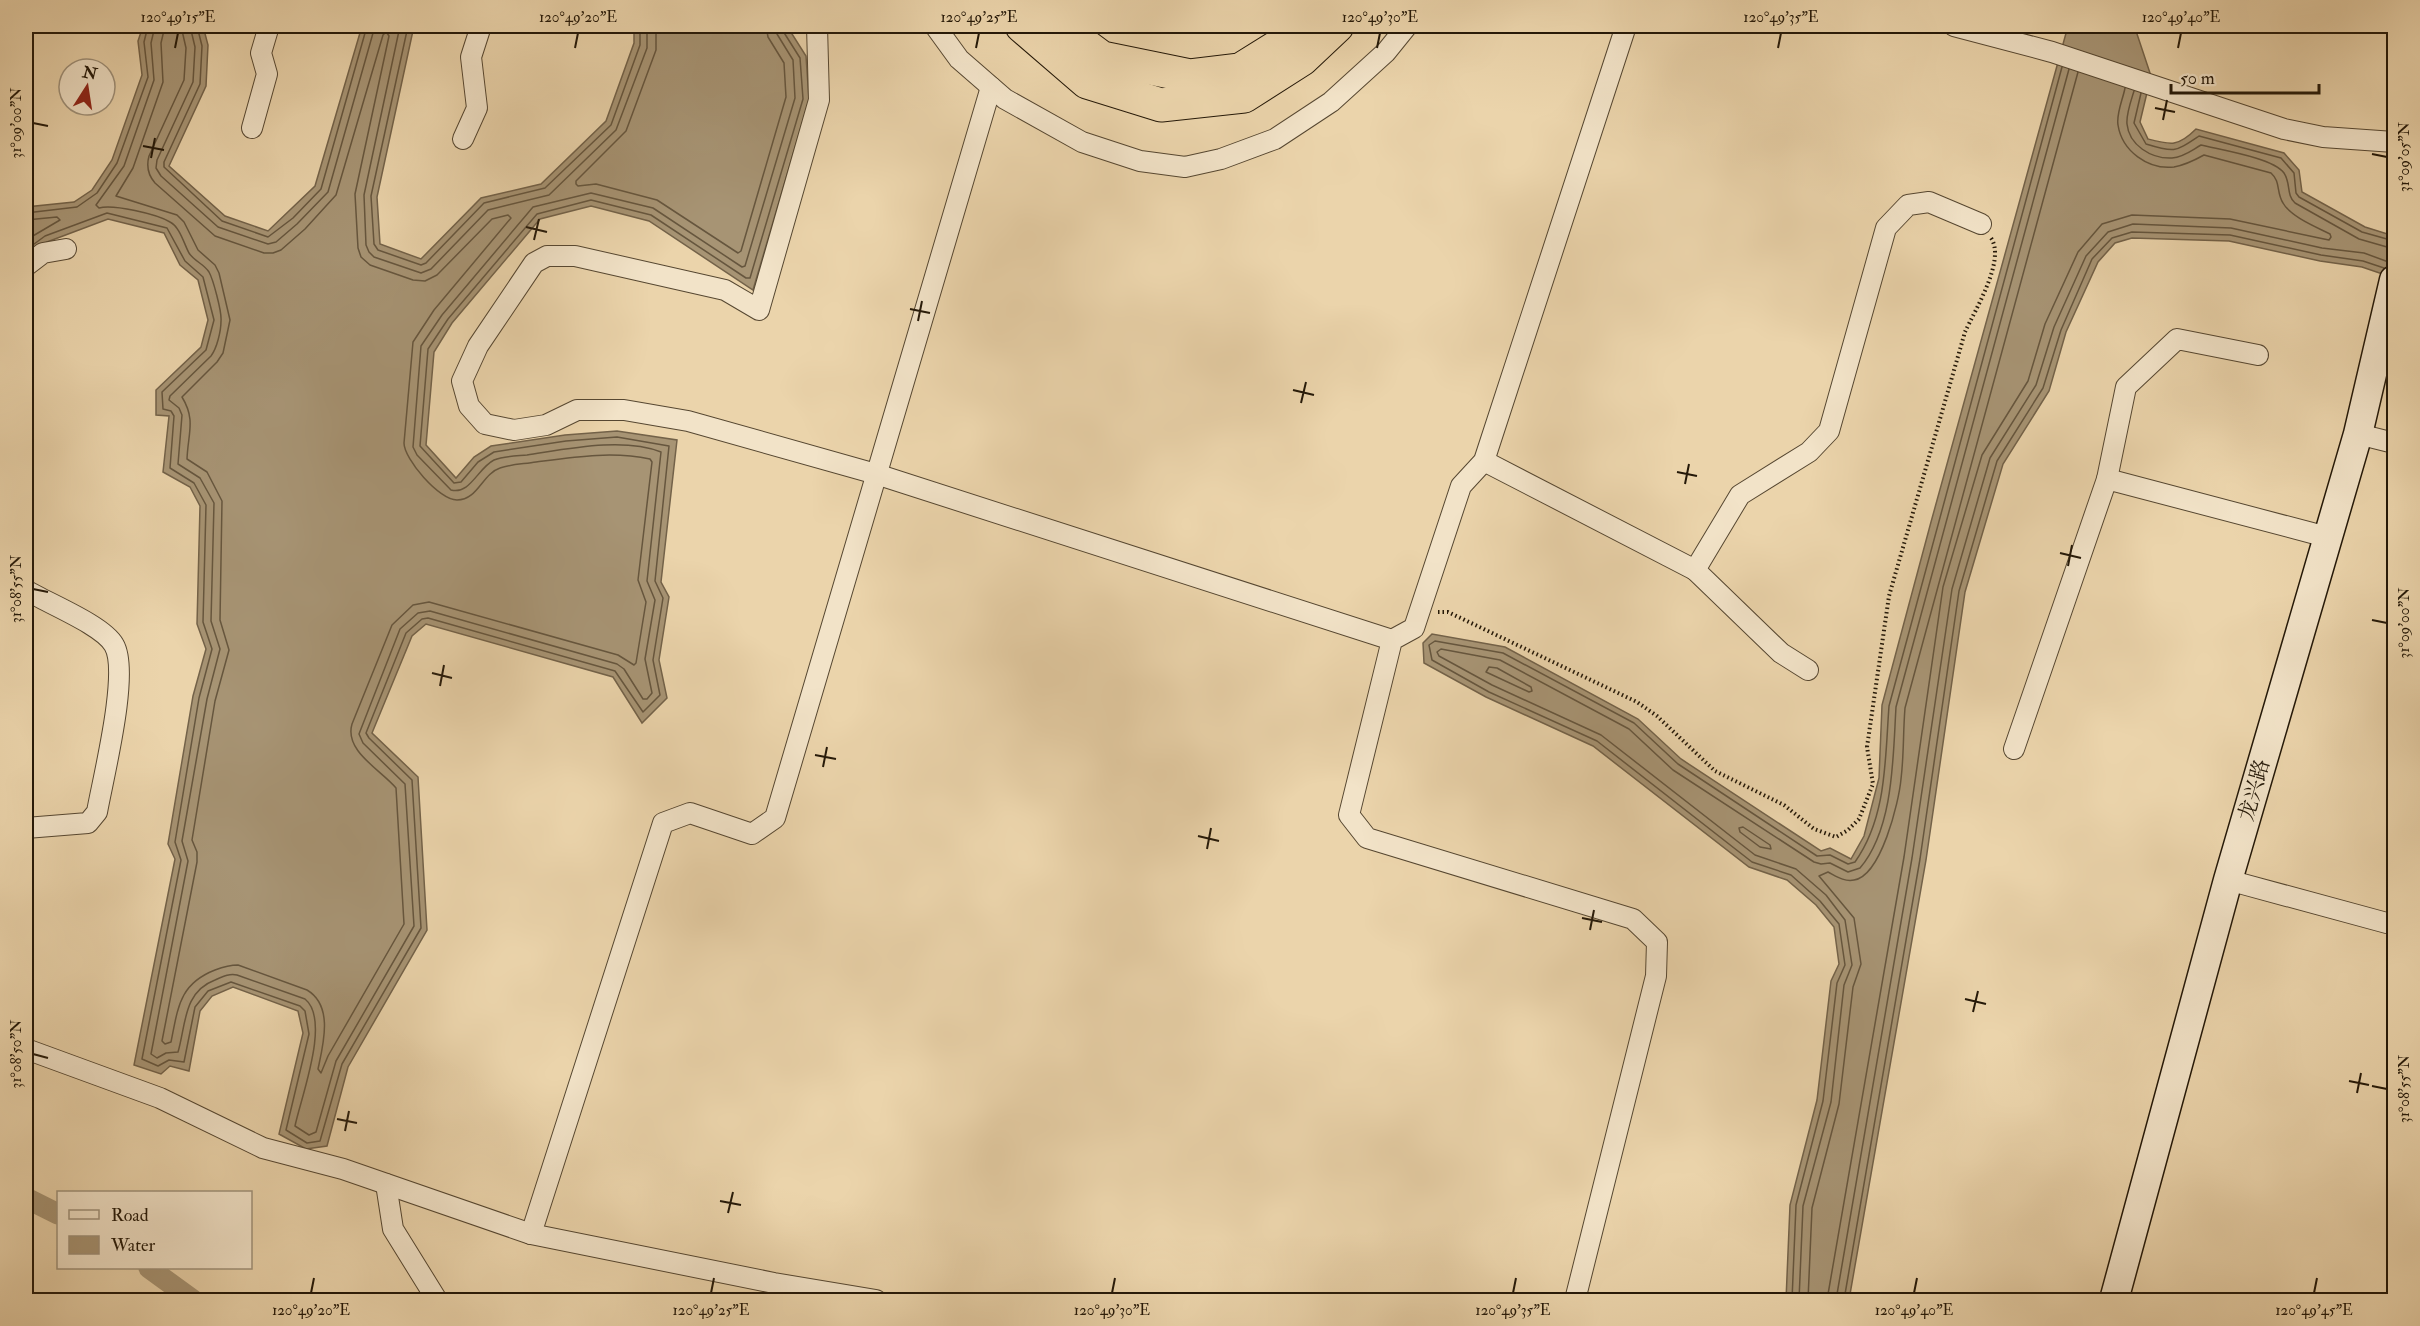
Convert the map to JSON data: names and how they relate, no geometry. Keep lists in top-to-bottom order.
{
  "streets": {
    "street": ["龙兴路"]
  },
  "legend": ["Road", "Water"],
  "scale_bar": "50 m",
  "north": "top",
  "coordinates": [
    "120°49'15\"E",
    "120°49'20\"E",
    "120°49'25\"E",
    "120°49'30\"E",
    "120°49'35\"E",
    "120°49'40\"E",
    "31°09'00\"N",
    "31°09'05\"N",
    "31°08'55\"N",
    "31°08'50\"N",
    "120°49'45\"E"
  ]
}
